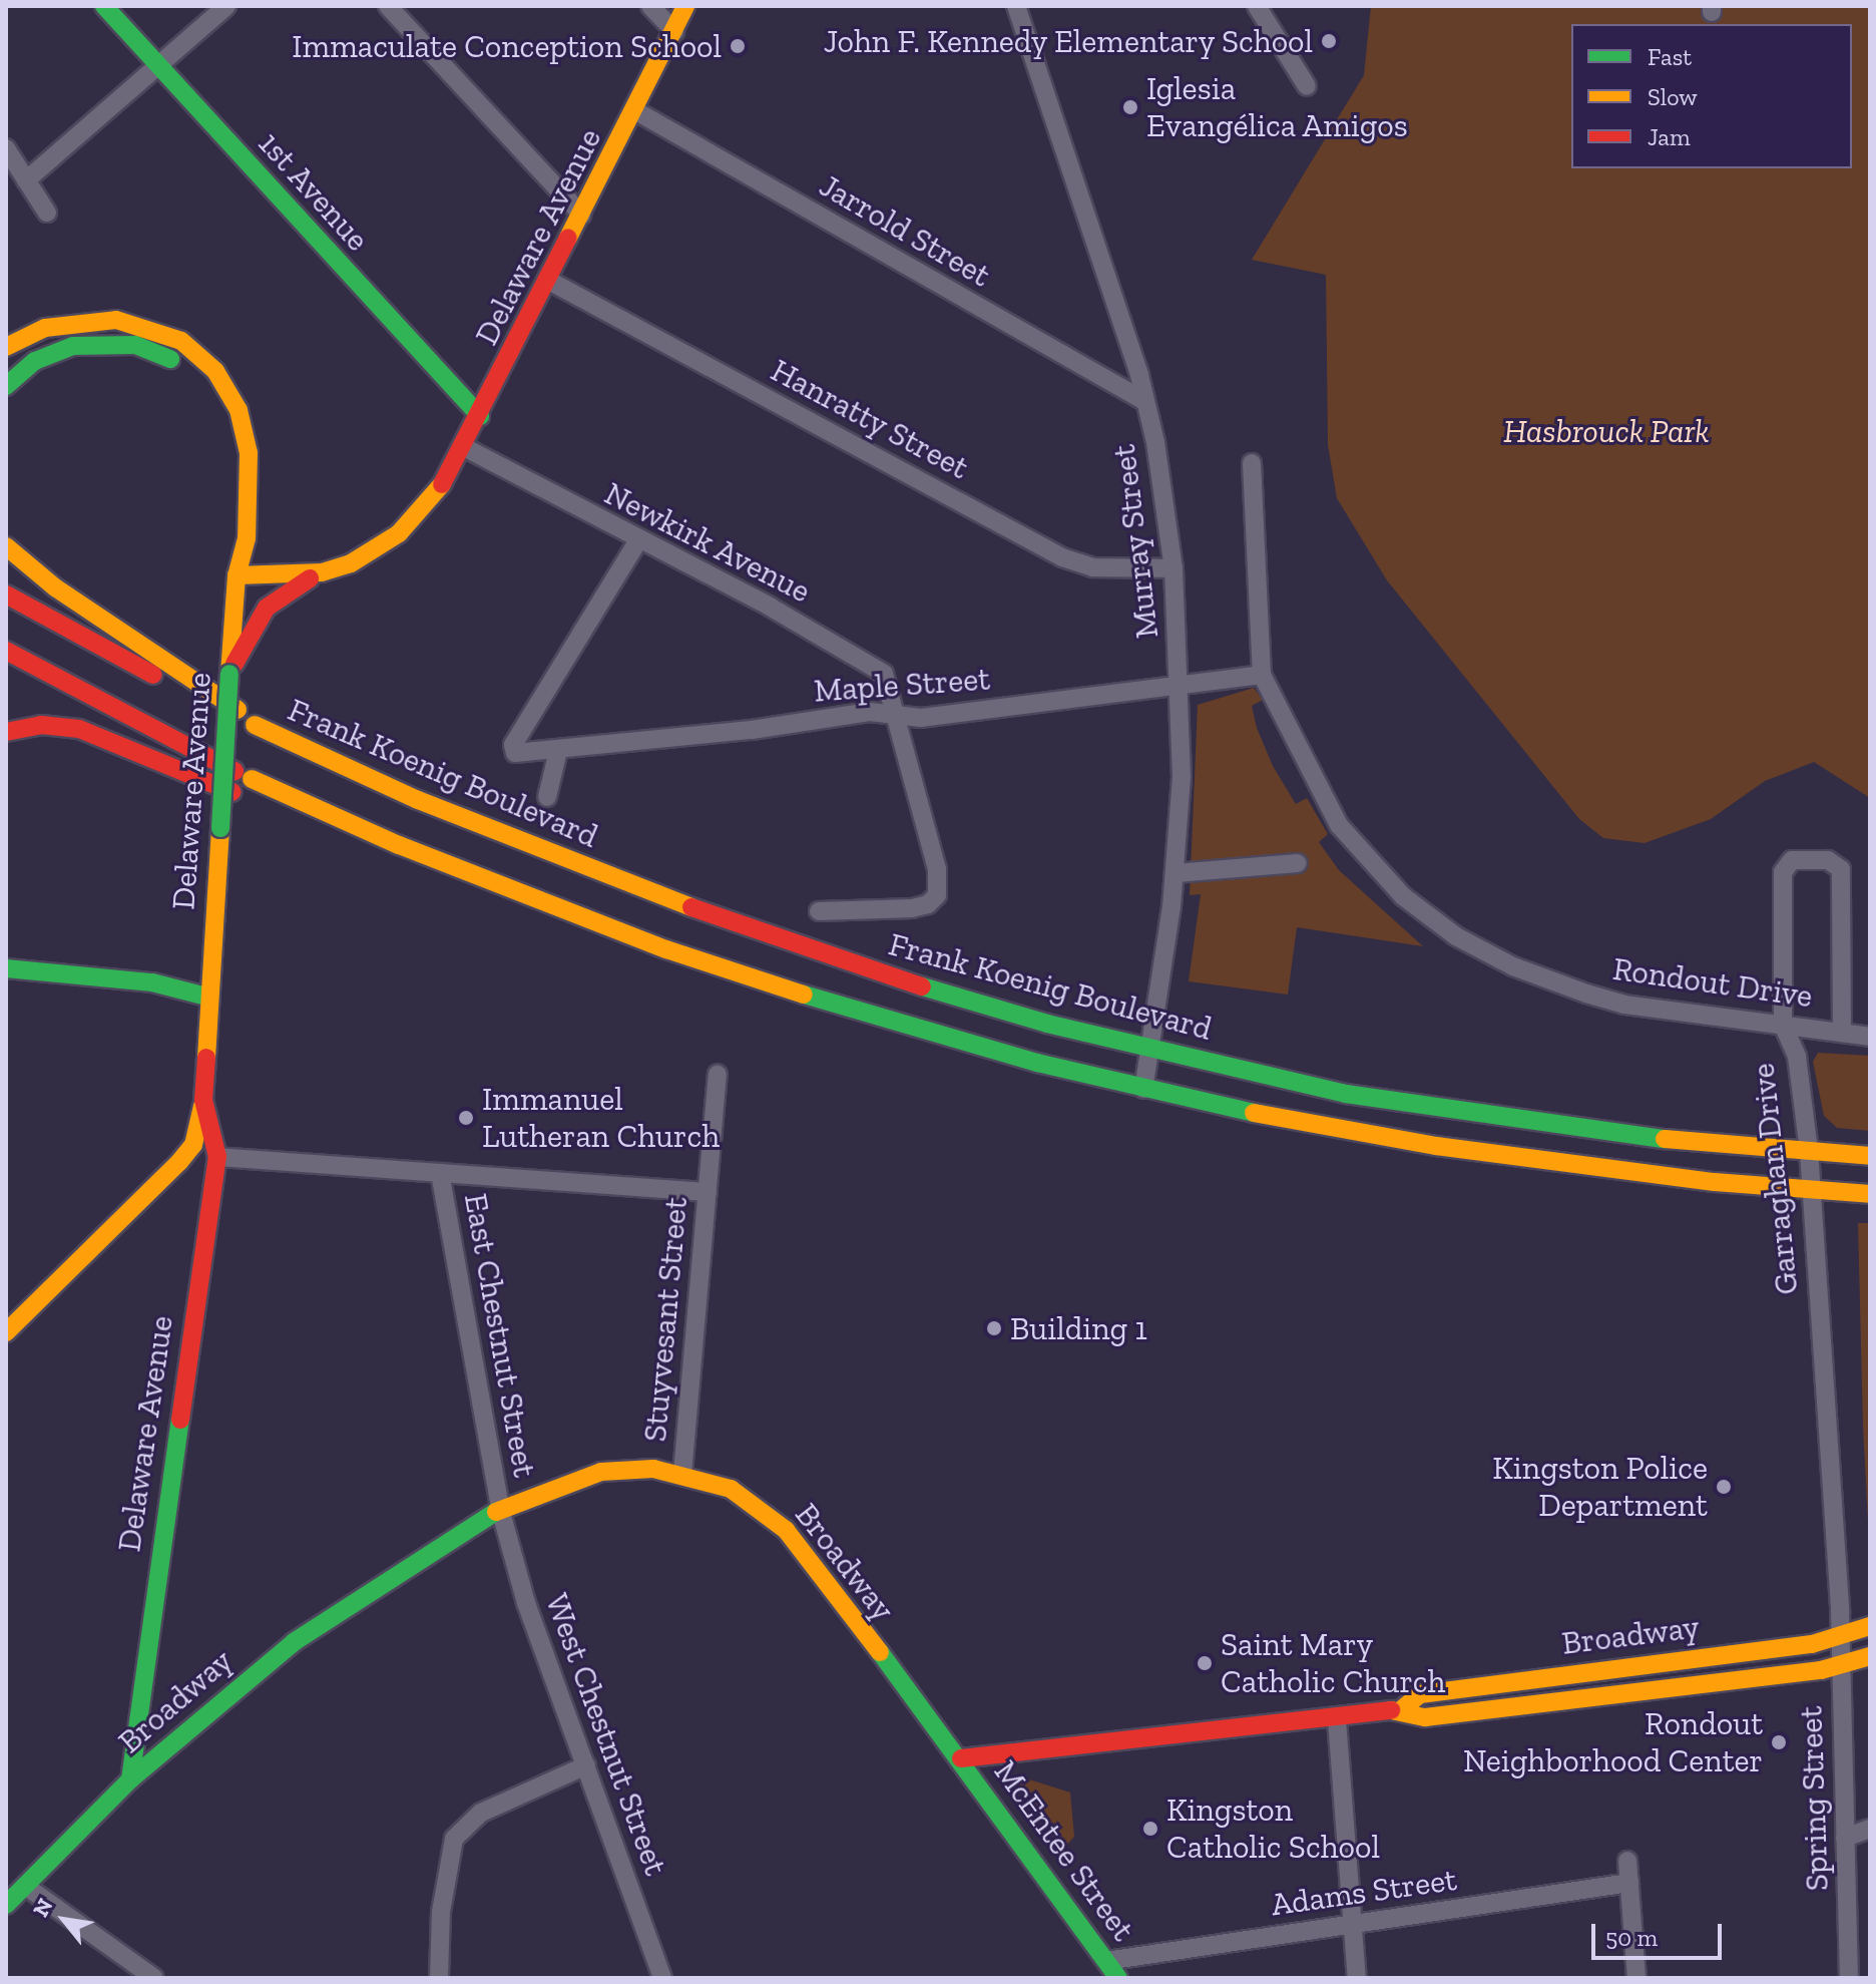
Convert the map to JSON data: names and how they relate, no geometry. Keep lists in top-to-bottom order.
{
  "streets": {
    "main road": [
      "1st Avenue",
      "Delaware Avenue",
      "Frank Koenig Boulevard",
      "Broadway",
      "McEntee Street"
    ],
    "street": [
      "Jarrold Street",
      "Hanratty Street",
      "Murray Street",
      "Newkirk Avenue",
      "Maple Street",
      "Rondout Drive",
      "Garraghan Drive",
      "Stuyvesant Street",
      "East Chestnut Street",
      "West Chestnut Street",
      "Spring Street",
      "Adams Street"
    ]
  },
  "crossings": [
    ["1st Avenue", "Delaware Avenue"],
    ["Jarrold Street", "Delaware Avenue"],
    ["Jarrold Street", "Murray Street"],
    ["Delaware Avenue", "Hanratty Street"],
    ["Delaware Avenue", "Newkirk Avenue"],
    ["Delaware Avenue", "Broadway"],
    ["Hanratty Street", "Murray Street"],
    ["Murray Street", "Maple Street"],
    ["Murray Street", "Frank Koenig Boulevard"],
    ["Newkirk Avenue", "Maple Street"],
    ["Frank Koenig Boulevard", "Garraghan Drive"],
    ["Rondout Drive", "Garraghan Drive"],
    ["Garraghan Drive", "Broadway"],
    ["Garraghan Drive", "Spring Street"],
    ["Stuyvesant Street", "Broadway"],
    ["East Chestnut Street", "Broadway"],
    ["East Chestnut Street", "West Chestnut Street"],
    ["Broadway", "West Chestnut Street"],
    ["Broadway", "Spring Street"],
    ["Broadway", "McEntee Street"],
    ["McEntee Street", "Adams Street"]
  ],
  "parks": ["Hasbrouck Park"],
  "places": [
    "John F. Kennedy Elementary School",
    "Immaculate Conception School",
    "Iglesia Evangélica Amigos",
    "Immanuel Lutheran Church",
    "Building 1",
    "Kingston Police Department",
    "Saint Mary Catholic Church",
    "Rondout Neighborhood Center",
    "Kingston Catholic School"
  ],
  "legend": ["Fast", "Slow", "Jam"],
  "scale_bar": "50 m",
  "north": "top left"
}
